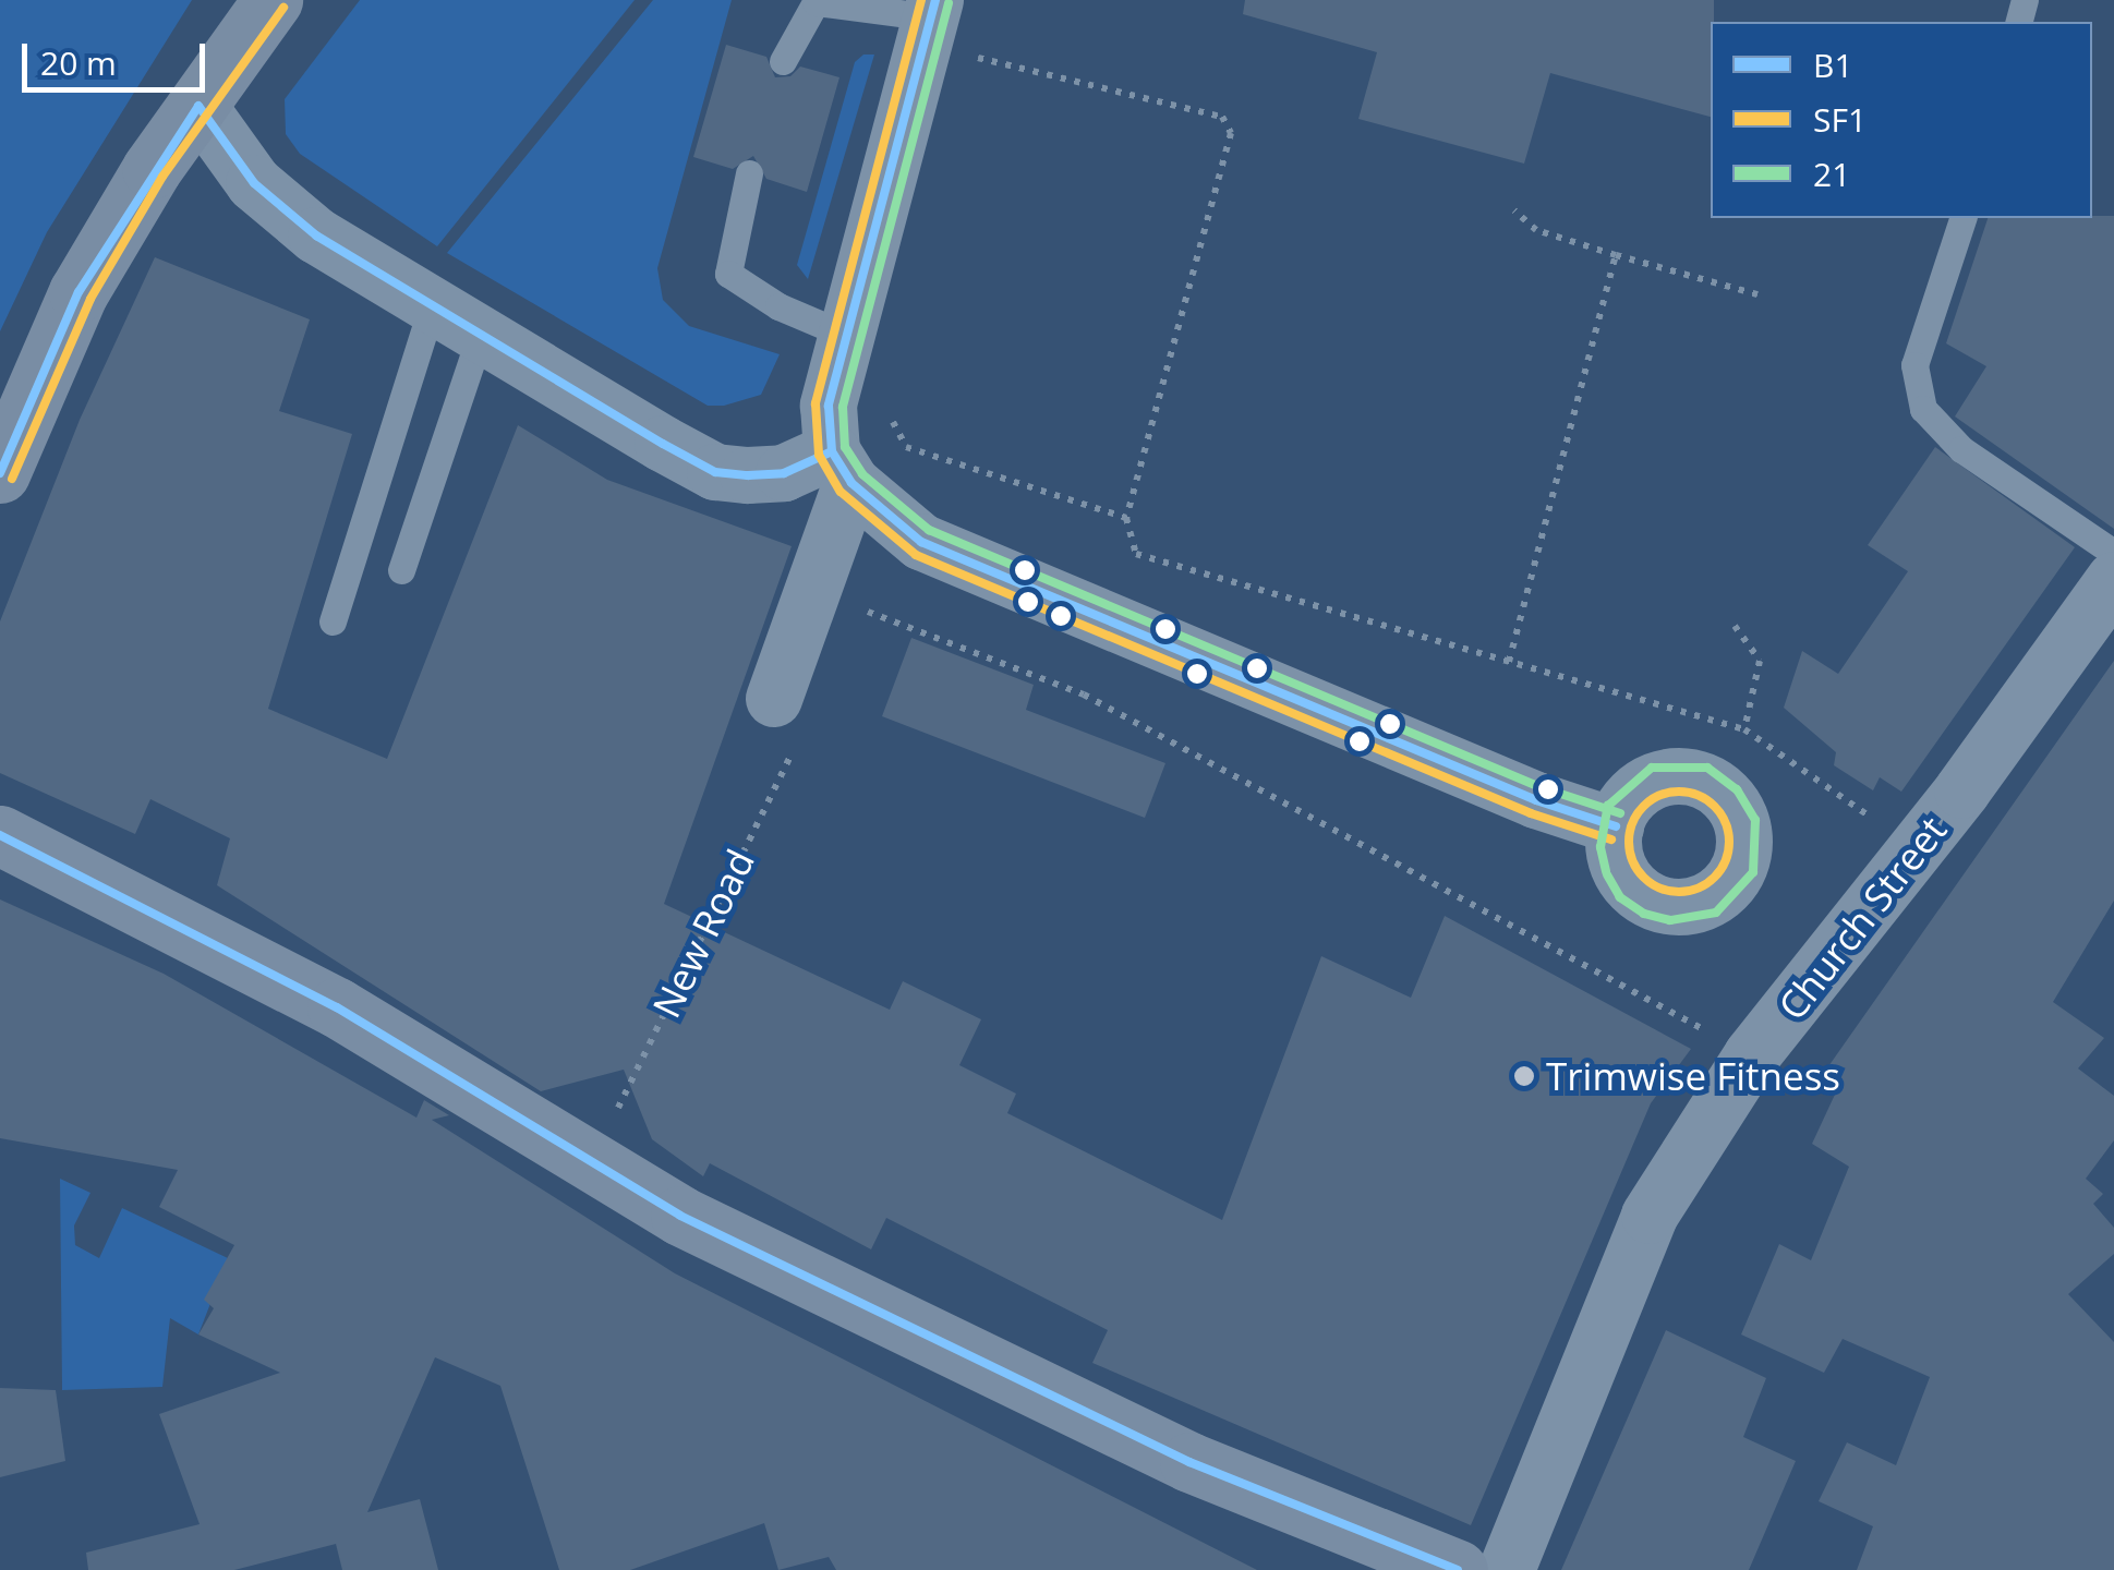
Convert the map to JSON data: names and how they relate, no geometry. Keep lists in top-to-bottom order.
{
  "streets": {
    "street": ["Church Street"],
    "path": ["New Road"]
  },
  "places": ["Trimwise Fitness"],
  "lines": ["transit line B1", "transit line SF1", "transit line 21"],
  "legend": ["B1", "SF1", "21"],
  "scale_bar": "20 m"
}
